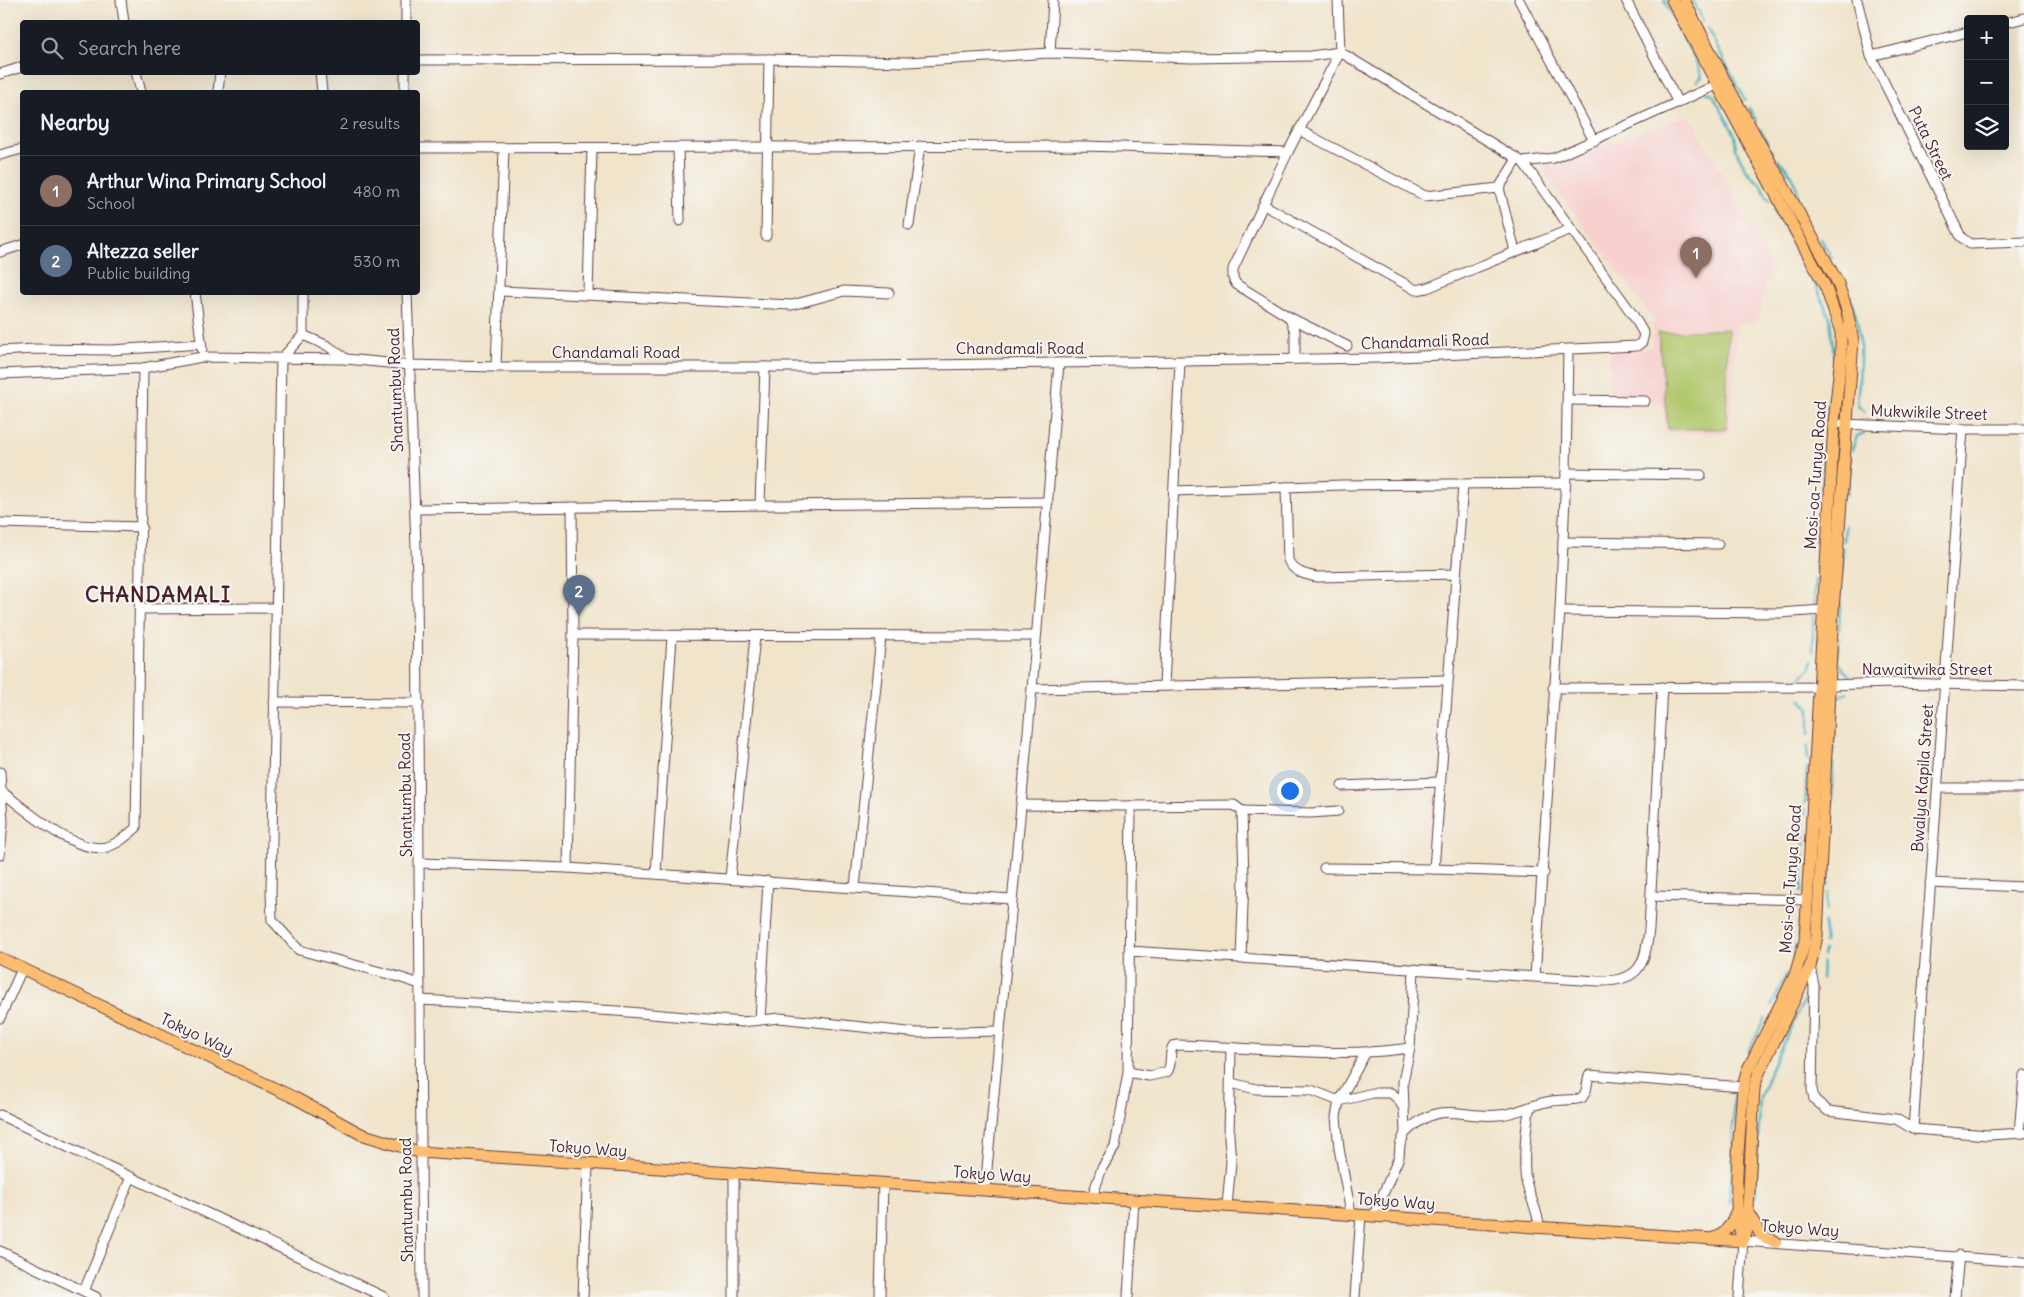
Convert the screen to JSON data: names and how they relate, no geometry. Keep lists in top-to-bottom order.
{
  "streets": {
    "main road": ["Mosi-oa-Tunya Road", "Tokyo Way"],
    "street": [
      "Puta Street",
      "Chandamali Road",
      "Shantumbu Road",
      "Mukwikile Street",
      "Nawaitwika Street",
      "Bwalya Kapila Street"
    ]
  },
  "crossings": [
    ["Chandamali Road", "Shantumbu Road"],
    ["Shantumbu Road", "Tokyo Way"],
    ["Mukwikile Street", "Mosi-oa-Tunya Road"],
    ["Mukwikile Street", "Bwalya Kapila Street"],
    ["Mosi-oa-Tunya Road", "Nawaitwika Street"],
    ["Mosi-oa-Tunya Road", "Tokyo Way"],
    ["Nawaitwika Street", "Bwalya Kapila Street"]
  ],
  "districts": ["CHANDAMALI"],
  "page": {
    "map_buttons": ["+", "−"],
    "search": "Search here",
    "heading": ["Nearby", "2 results"],
    "list": [
      {
        "mark": "1",
        "name": "Arthur Wina Primary School",
        "note": "School",
        "value": "480 m"
      },
      {
        "mark": "2",
        "name": "Altezza seller",
        "note": "Public building",
        "value": "530 m"
      }
    ],
    "pins": ["1", "2"]
  }
}
